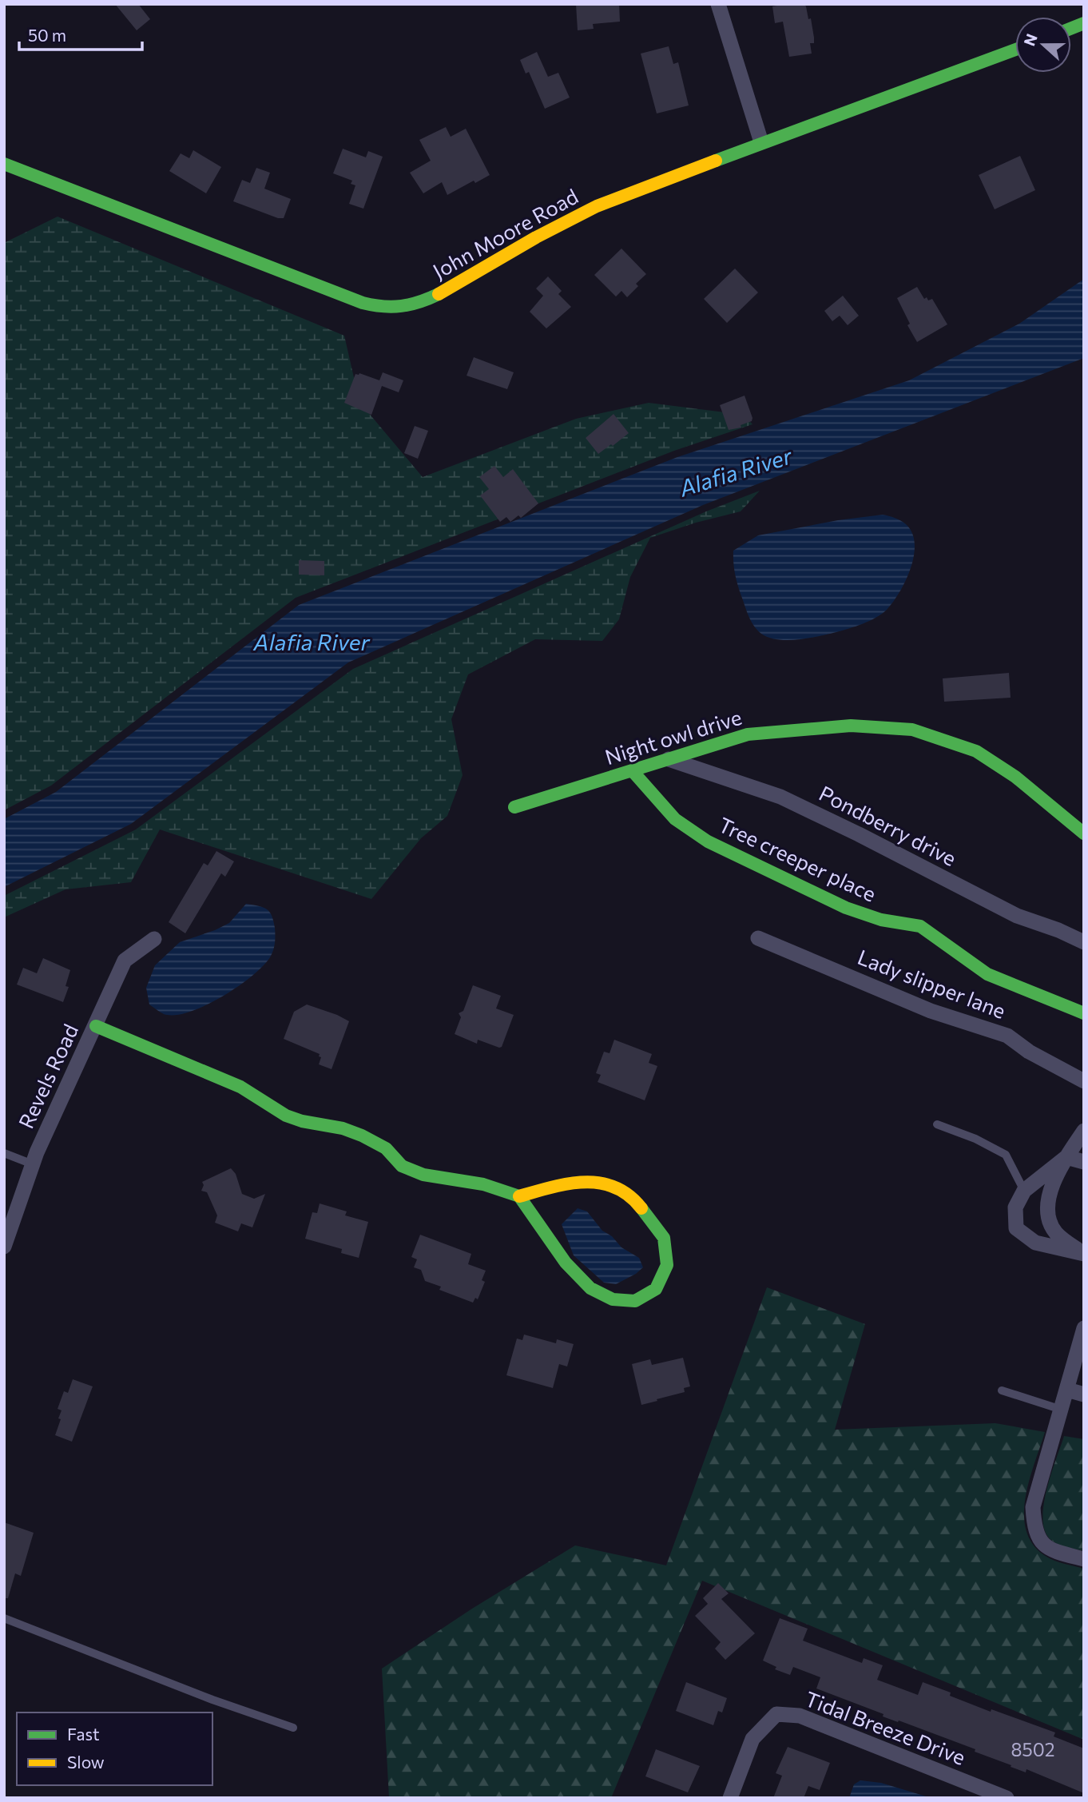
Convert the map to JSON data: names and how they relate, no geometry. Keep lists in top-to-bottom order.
{
  "streets": {
    "street": [
      "John Moore Road",
      "Night owl drive",
      "Pondberry drive",
      "Tree creeper place",
      "Lady slipper lane",
      "Revels Road",
      "Tidal Breeze Drive"
    ]
  },
  "crossings": [
    ["Night owl drive", "Pondberry drive"],
    ["Night owl drive", "Tree creeper place"]
  ],
  "water": ["Alafia River"],
  "house_numbers": ["8502"],
  "legend": ["Fast", "Slow"],
  "scale_bar": "50 m",
  "north": "left"
}
